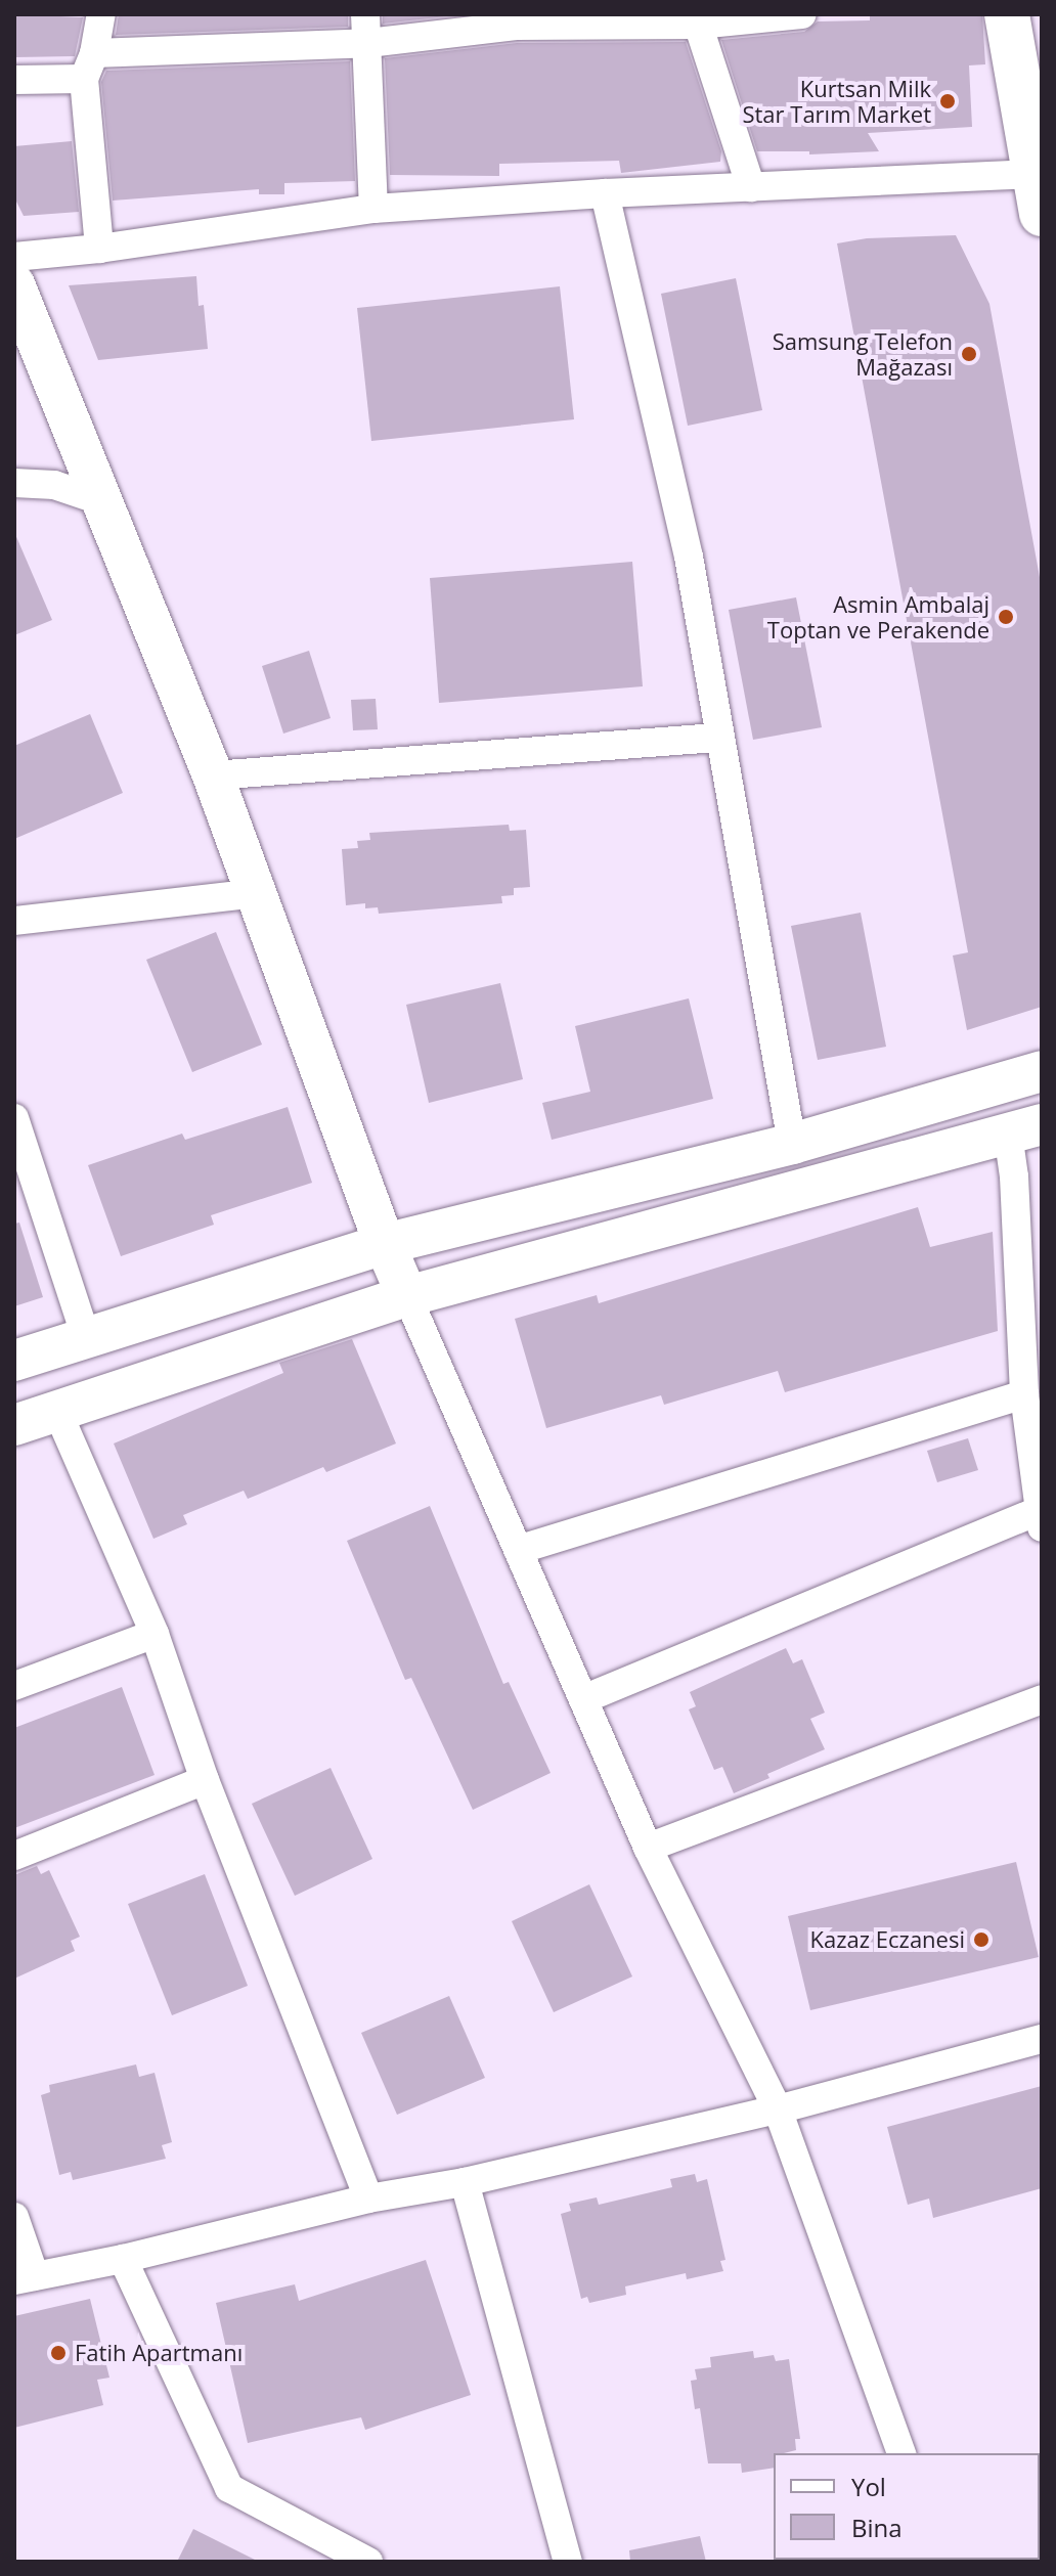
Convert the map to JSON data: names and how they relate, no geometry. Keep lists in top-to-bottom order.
{
  "places": [
    "Kurtsan Milk Star Tarım Market",
    "Samsung Telefon Mağazası",
    "Asmin Ambalaj Toptan ve Perakende",
    "Kazaz Eczanesi",
    "Fatih Apartmanı"
  ],
  "legend": ["Yol", "Bina"]
}
